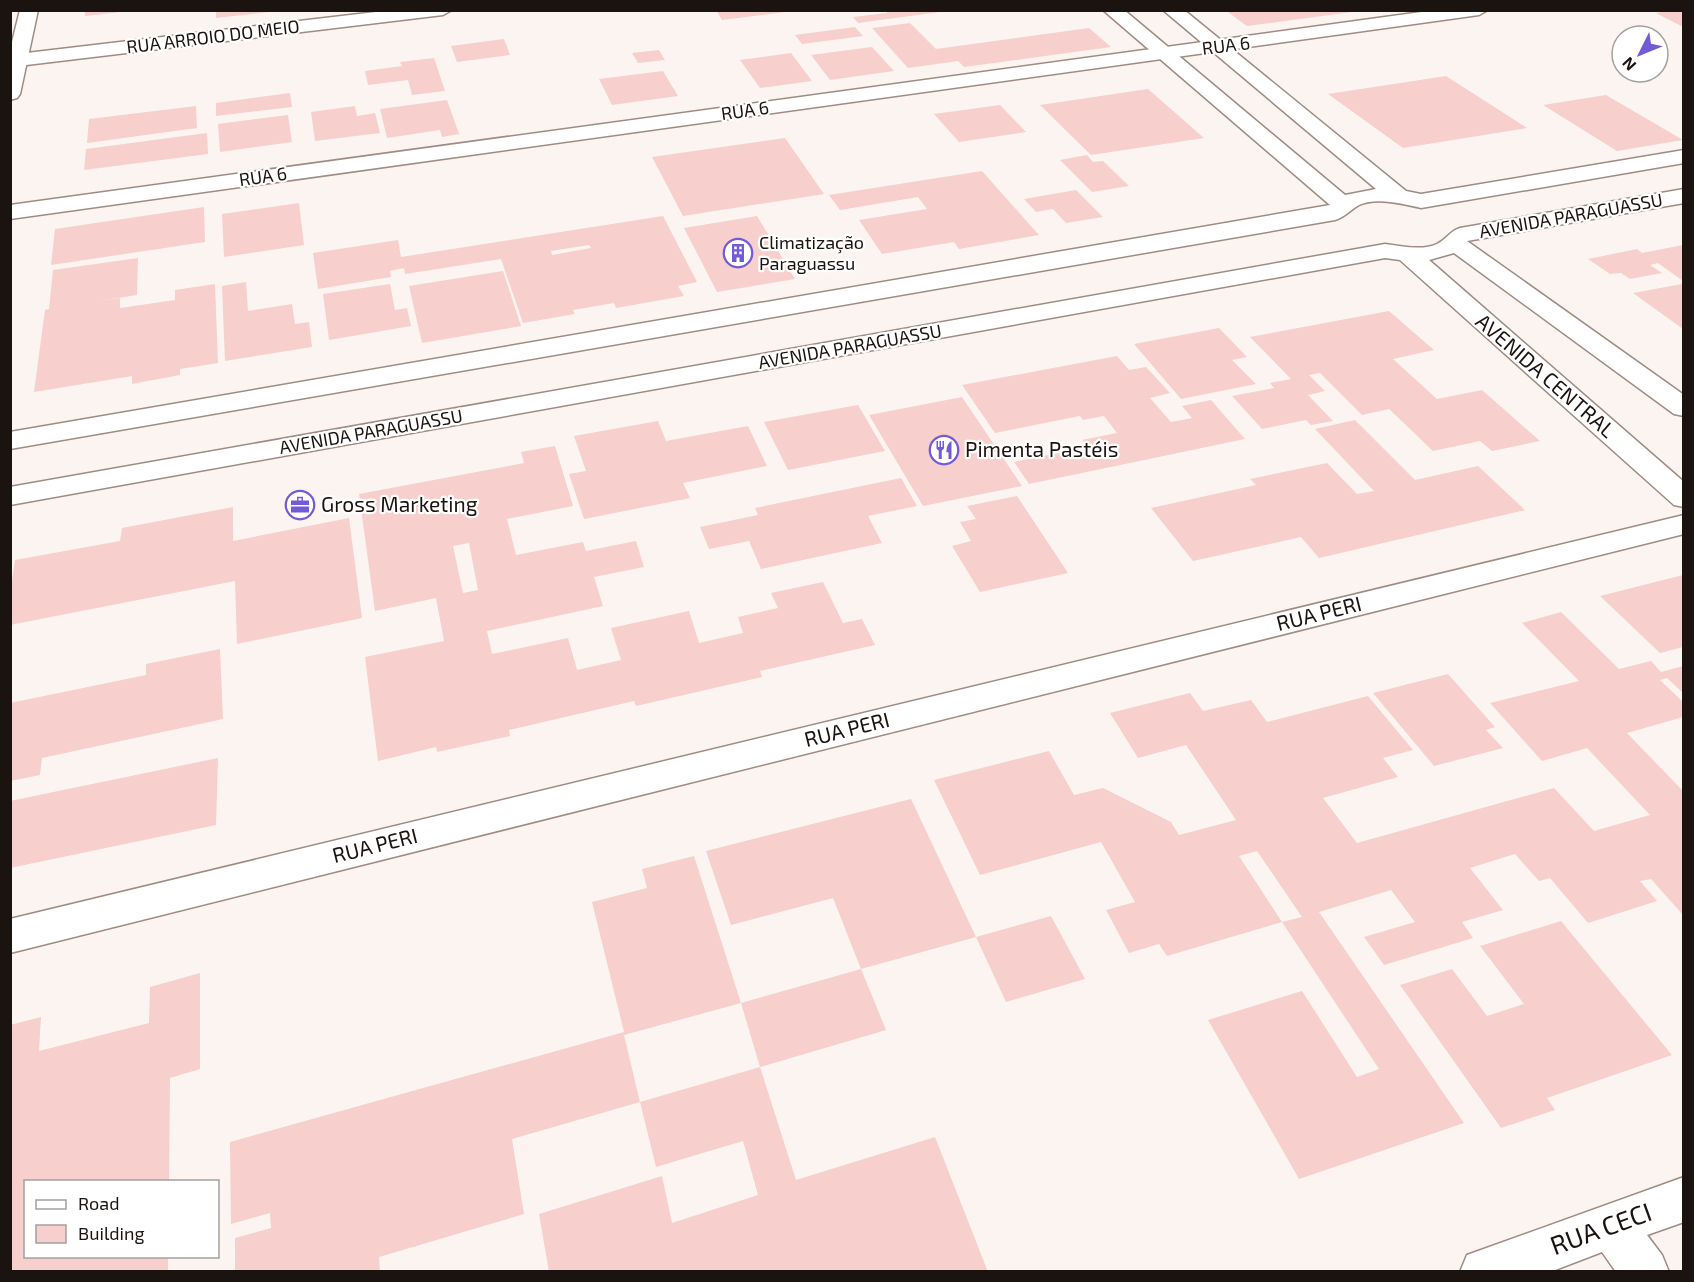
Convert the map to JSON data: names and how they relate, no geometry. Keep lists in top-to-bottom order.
{
  "streets": {
    "main road": [
      "RUA ARROIO DO MEIO",
      "RUA 6",
      "AVENIDA PARAGUASSU",
      "AVENIDA CENTRAL",
      "RUA PERI",
      "RUA CECI"
    ]
  },
  "crossings": [
    ["RUA 6", "AVENIDA CENTRAL"],
    ["AVENIDA PARAGUASSU", "AVENIDA CENTRAL"]
  ],
  "places": {
    "building": ["Climatização Paraguassu"],
    "restaurant": ["Pimenta Pastéis"],
    "office": ["Gross Marketing"]
  },
  "legend": ["Road", "Building"],
  "north": "bottom left"
}
